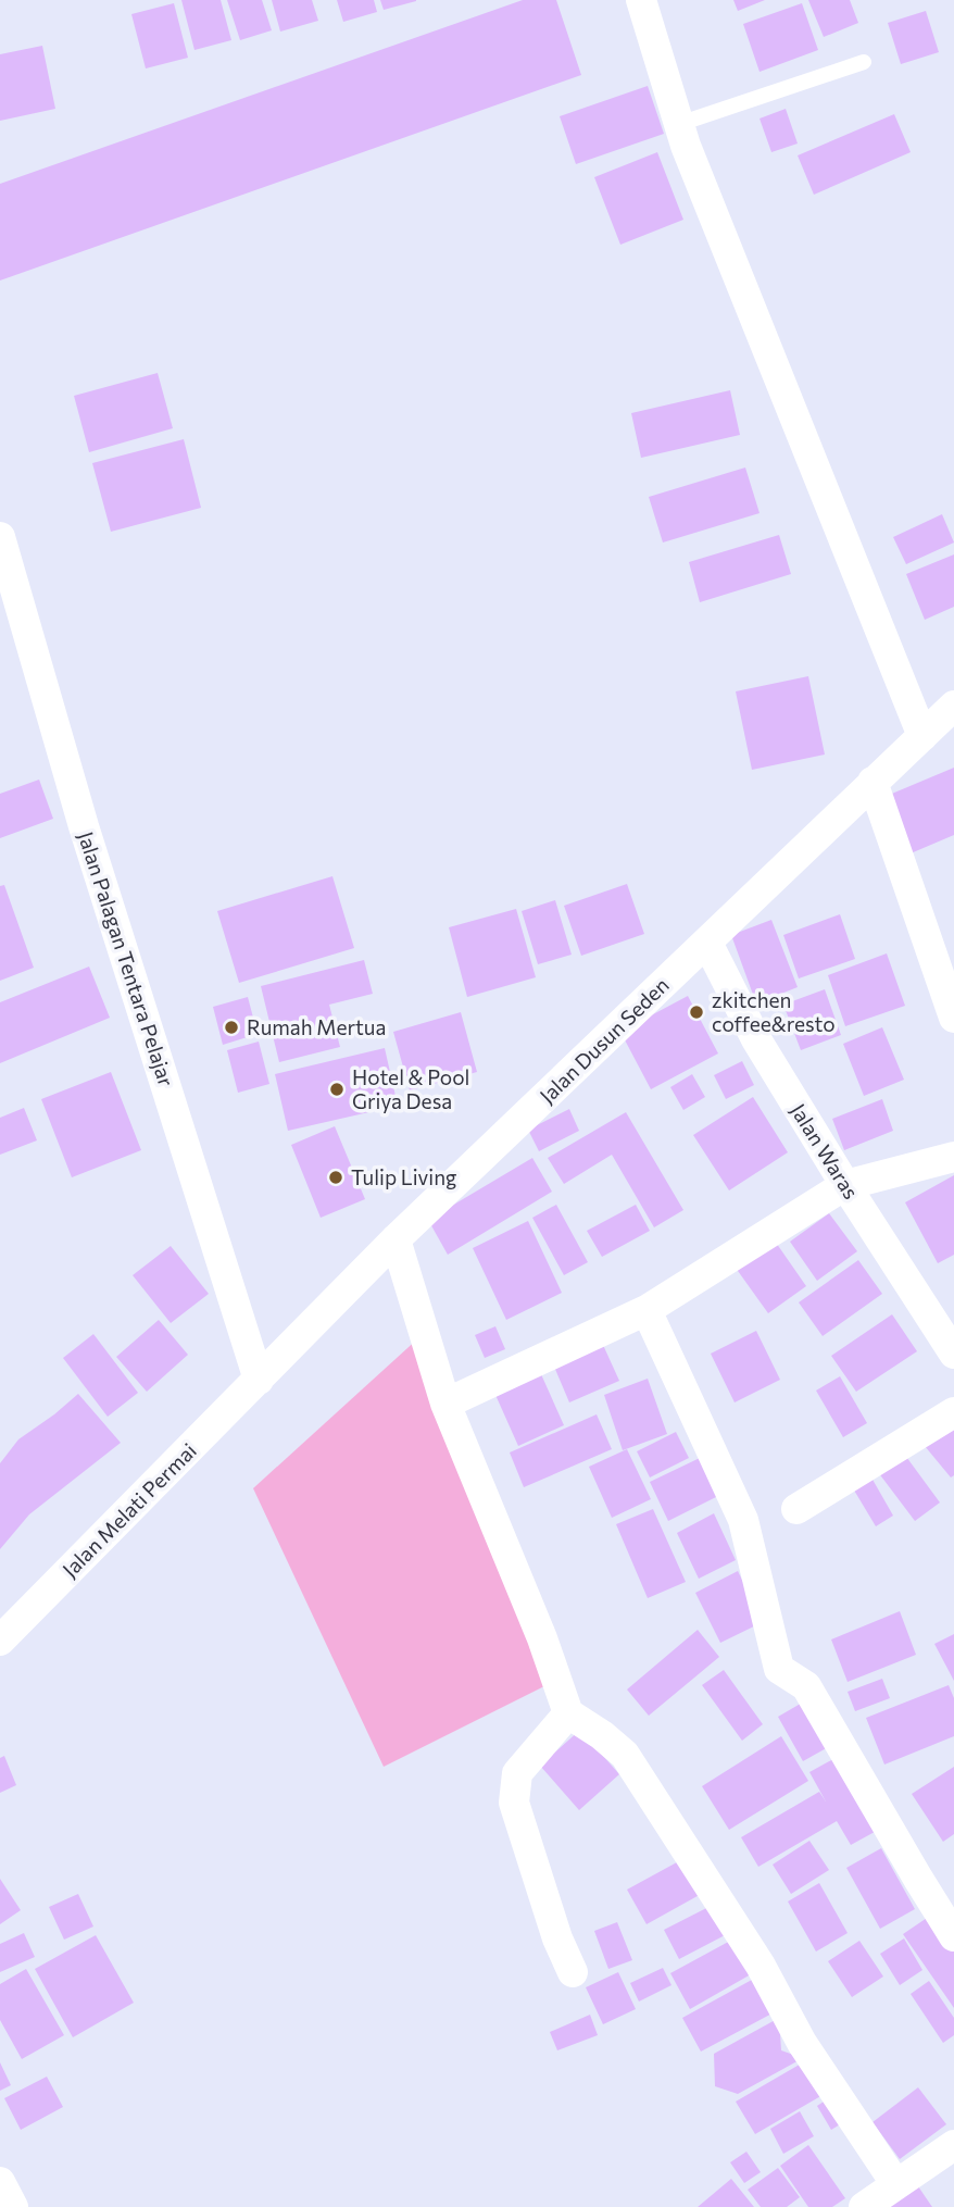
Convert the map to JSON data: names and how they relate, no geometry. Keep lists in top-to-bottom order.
{
  "streets": {
    "street": [
      "Jalan Palagan Tentara Pelajar",
      "Jalan Dusun Seden",
      "Jalan Waras",
      "Jalan Melati Permai"
    ]
  },
  "crossings": [
    ["Jalan Palagan Tentara Pelajar", "Jalan Dusun Seden"],
    ["Jalan Palagan Tentara Pelajar", "Jalan Melati Permai"],
    ["Jalan Dusun Seden", "Jalan Waras"],
    ["Jalan Dusun Seden", "Jalan Melati Permai"]
  ],
  "places": [
    "zkitchen coffee&resto",
    "Rumah Mertua",
    "Hotel & Pool Griya Desa",
    "Tulip Living"
  ]
}
